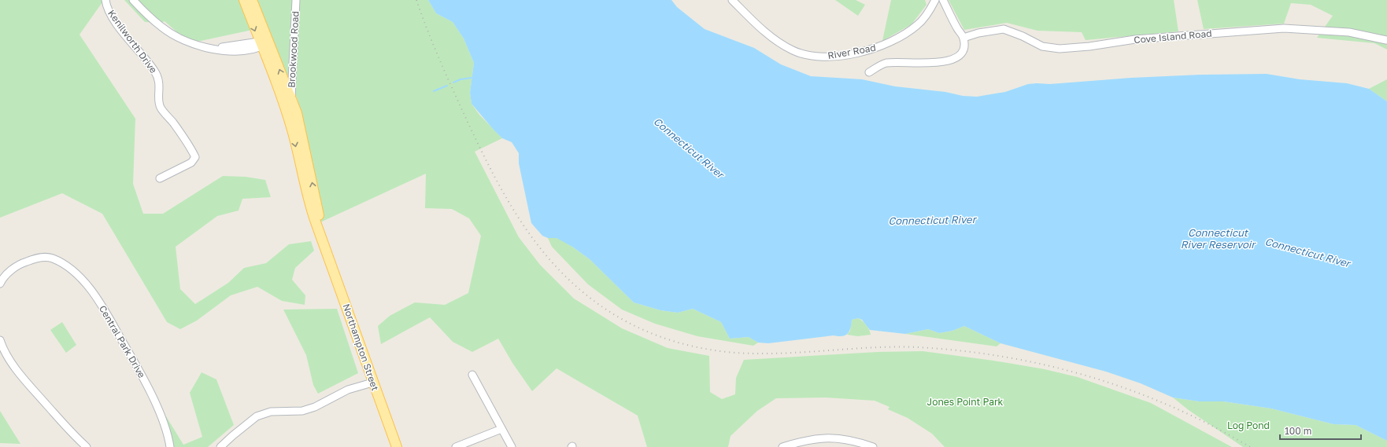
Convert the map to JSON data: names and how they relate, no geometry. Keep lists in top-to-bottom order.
{
  "streets": {
    "main road": ["Northampton Street"],
    "street": [
      "Cove Island Road",
      "Kenilworth Drive",
      "Brookwood Road",
      "River Road",
      "Central Park Drive"
    ]
  },
  "water": ["Connecticut River", "Connecticut River Reservoir"],
  "parks": ["Jones Point Park", "Log Pond"],
  "scale_bar": "100 m"
}
